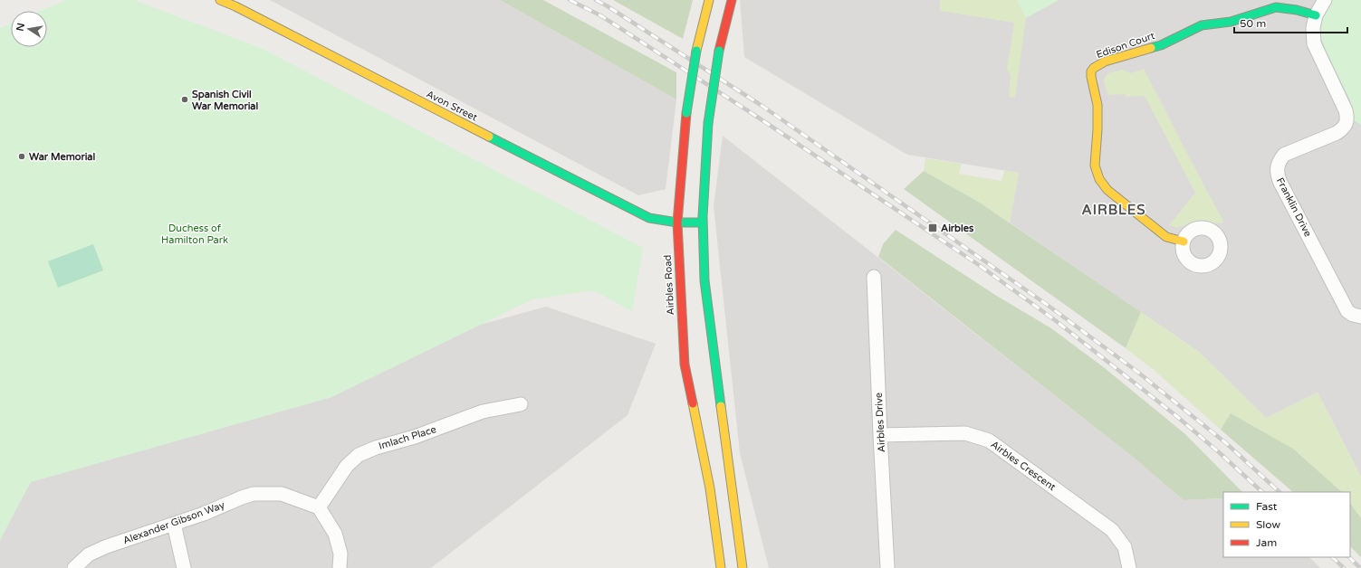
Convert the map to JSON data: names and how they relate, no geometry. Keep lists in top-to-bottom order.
{
  "streets": {
    "main road": ["Edison Court", "Avon Street", "Airbles Road"],
    "street": [
      "Franklin Drive",
      "Airbles Drive",
      "Imlach Place",
      "Airbles Crescent",
      "Alexander Gibson Way"
    ]
  },
  "crossings": [
    ["Edison Court", "Franklin Drive"],
    ["Avon Street", "Airbles Road"],
    ["Airbles Drive", "Airbles Crescent"],
    ["Imlach Place", "Alexander Gibson Way"]
  ],
  "districts": ["AIRBLES"],
  "parks": ["Duchess of Hamilton Park"],
  "places": {
    "other": ["Spanish Civil War Memorial", "War Memorial"],
    "transit": ["Airbles"]
  },
  "legend": ["Fast", "Slow", "Jam"],
  "scale_bar": "50 m",
  "north": "left"
}
